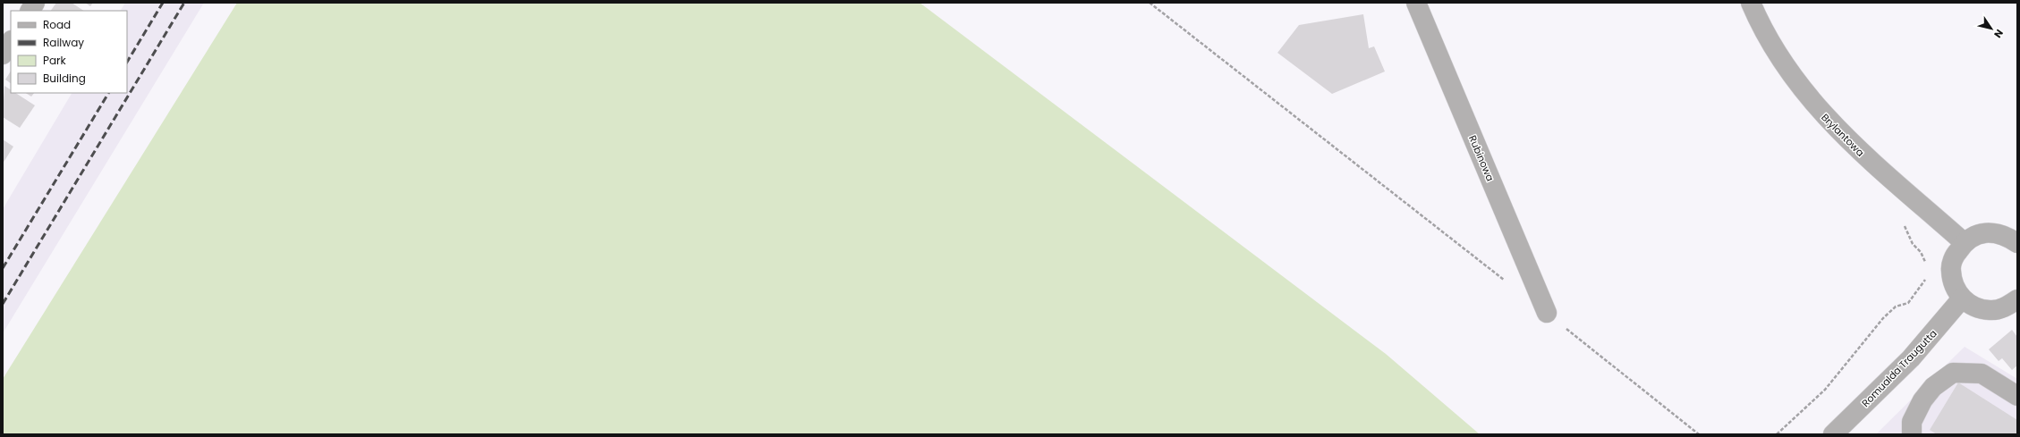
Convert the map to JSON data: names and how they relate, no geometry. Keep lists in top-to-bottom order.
{
  "streets": {
    "street": ["Brylantowa", "Rubinowa", "Romualda Traugutta"]
  },
  "legend": [
    "Road",
    "Railway",
    "Park",
    "Building"
  ],
  "north": "bottom right"
}
